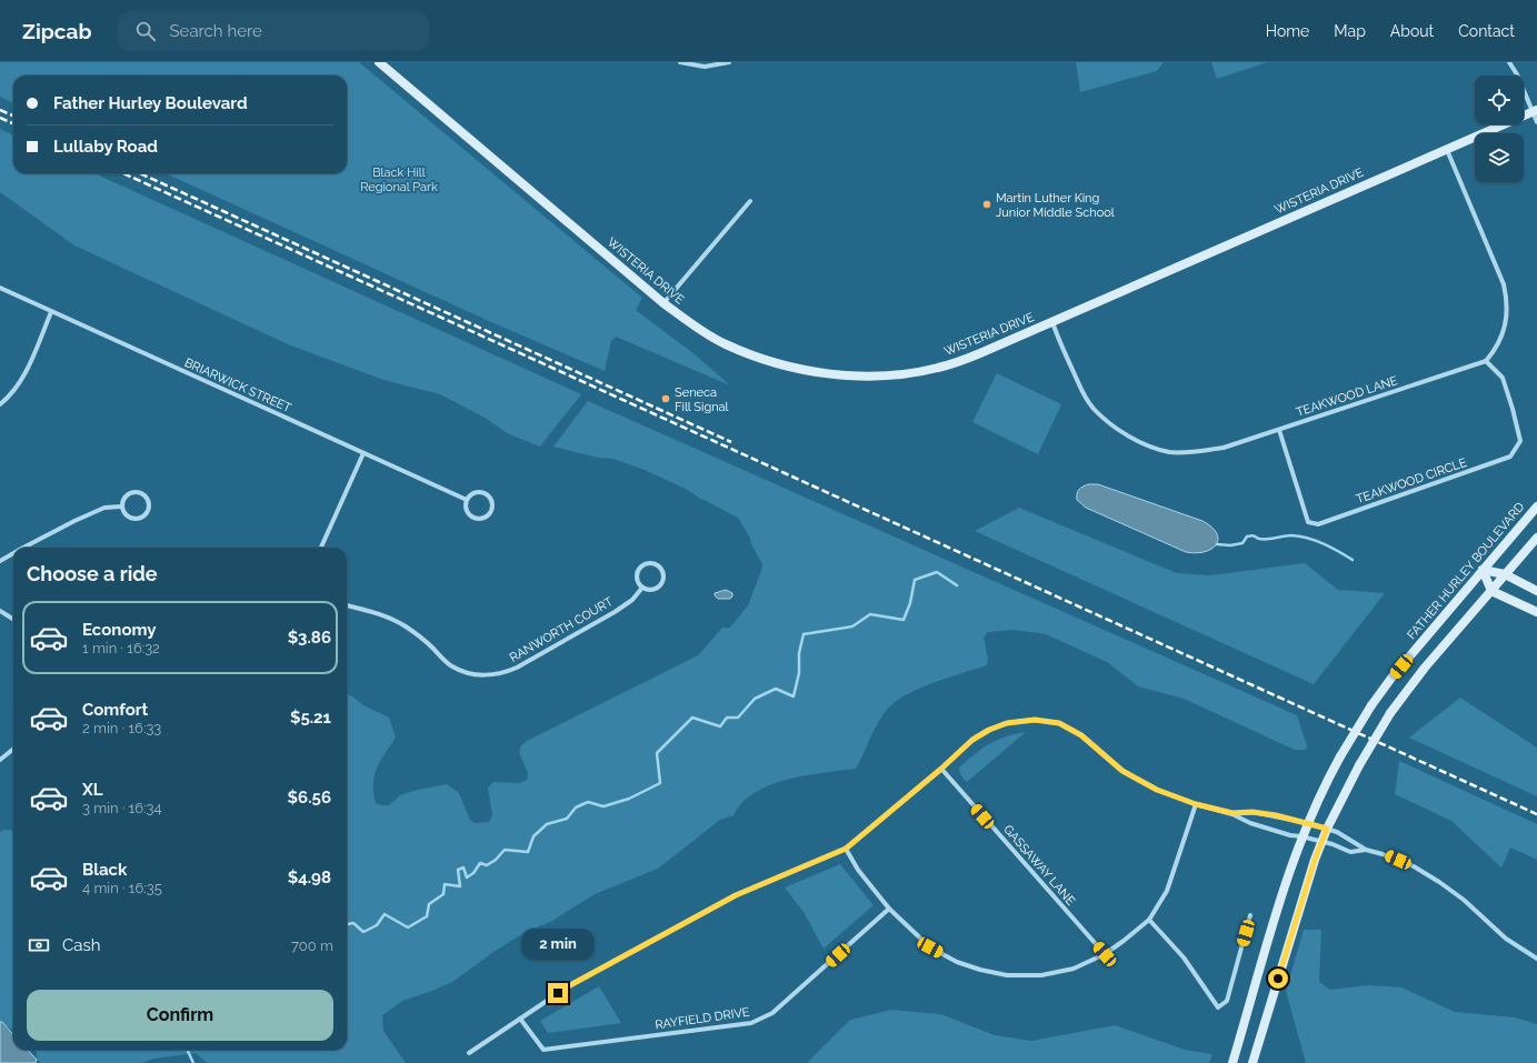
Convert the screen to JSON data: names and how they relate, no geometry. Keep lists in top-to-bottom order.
{
  "streets": {
    "street": [
      "WISTERIA DRIVE",
      "BRIARWICK STREET",
      "TEAKWOOD LANE",
      "TEAKWOOD CIRCLE",
      "FATHER HURLEY BOULEVARD",
      "RANWORTH COURT",
      "GASSAWAY LANE",
      "RAYFIELD DRIVE"
    ]
  },
  "crossings": [
    ["WISTERIA DRIVE", "TEAKWOOD LANE"],
    ["TEAKWOOD LANE", "TEAKWOOD CIRCLE"]
  ],
  "parks": ["Black Hill Regional Park"],
  "places": ["Martin Luther King Junior Middle School", "Seneca Fill Signal"],
  "page": {
    "header": "Zipcab",
    "search": "Search here",
    "nav": [
      "Home",
      "Map",
      "About",
      "Contact"
    ],
    "banner": ["Father Hurley Boulevard", "Lullaby Road"],
    "heading": "Choose a ride",
    "list": [
      {
        "name": "Economy",
        "note": "1 min · 16:32",
        "value": "$3.86"
      },
      {
        "name": "Comfort",
        "note": "2 min · 16:33",
        "value": "$5.21"
      },
      {
        "name": "XL",
        "note": "3 min · 16:34",
        "value": "$6.56"
      },
      {
        "name": "Black",
        "note": "4 min · 16:35",
        "value": "$4.98"
      }
    ],
    "pay": ["Cash", "700 m"],
    "bubble": "2 min",
    "buttons": "Confirm"
  }
}
